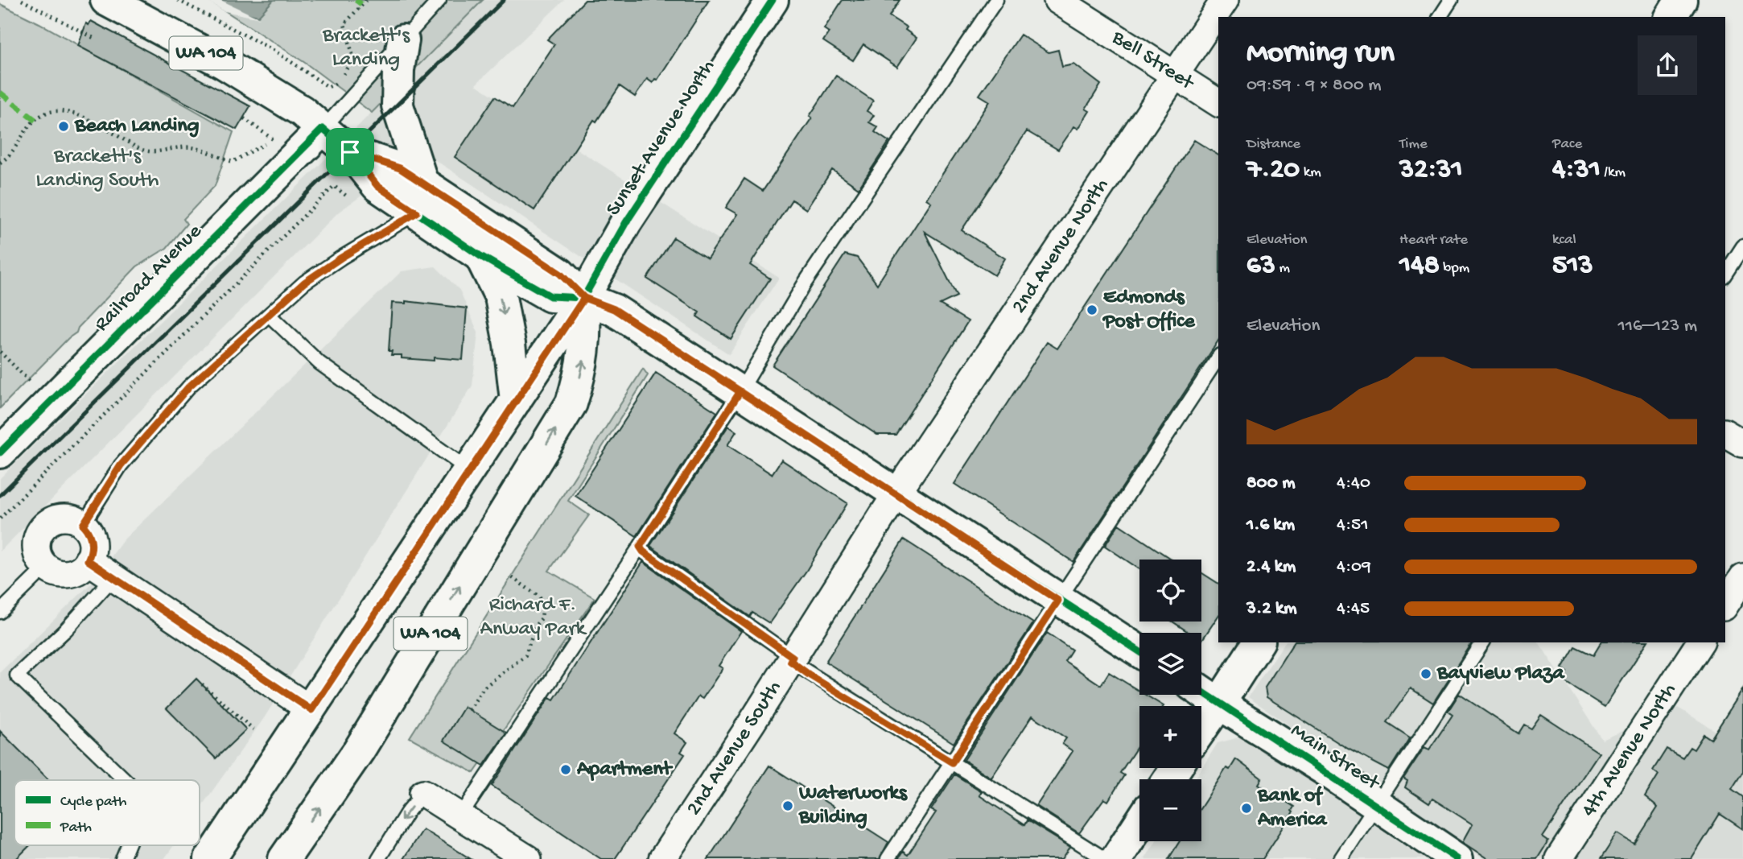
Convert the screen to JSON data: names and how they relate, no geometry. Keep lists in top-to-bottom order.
{
  "streets": {
    "main road": [
      "WA 104",
      "Sunset Avenue North",
      "Railroad Avenue",
      "Main Street"
    ],
    "street": [
      "Bell Street",
      "2nd Avenue North",
      "2nd Avenue South",
      "4th Avenue North"
    ]
  },
  "crossings": [
    ["WA 104", "Sunset Avenue North"],
    ["WA 104", "Railroad Avenue"],
    ["Bell Street", "2nd Avenue North"],
    ["2nd Avenue North", "2nd Avenue South"]
  ],
  "parks": ["Brackett's Landing", "Brackett's Landing South", "Richard F. Anway Park"],
  "places": [
    "Beach Landing",
    "Edmonds Post Office",
    "Bayview Plaza",
    "Apartment",
    "Waterworks Building",
    "Bank of America"
  ],
  "legend": ["Cycle path", "Path"],
  "page": {
    "heading": ["Morning run", "09:59 · 9 × 800 m"],
    "stats": [
      ["Distance", "7.20 km"],
      ["Time", "32:31"],
      ["Pace", "4:31 /km"],
      ["Elevation", "63 m"],
      ["Heart rate", "148 bpm"],
      ["kcal", "513"]
    ],
    "chart": ["Elevation", "116–123 m"],
    "list": [
      {
        "name": "800 m",
        "note": "4:40"
      },
      {
        "name": "1.6 km",
        "note": "4:51"
      },
      {
        "name": "2.4 km",
        "note": "4:09"
      },
      {
        "name": "3.2 km",
        "note": "4:45"
      }
    ],
    "map_buttons": ["+", "−"]
  }
}
